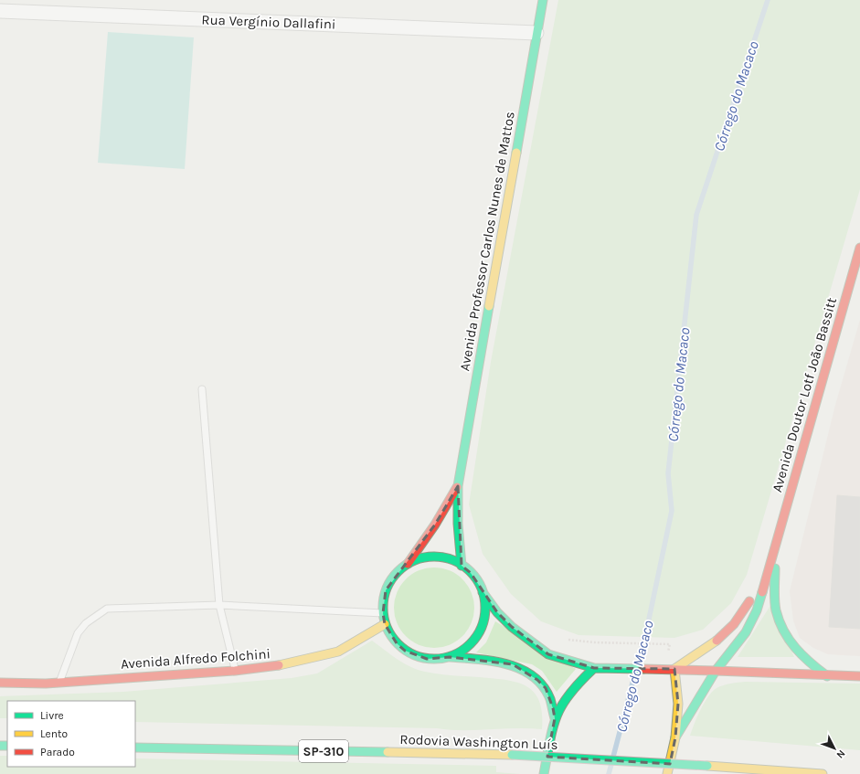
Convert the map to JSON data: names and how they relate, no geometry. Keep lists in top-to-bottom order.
{
  "streets": {
    "main road": [
      "Avenida Professor Carlos Nunes de Mattos",
      "Avenida Doutor Lotf João Bassitt",
      "Avenida Alfredo Folchini",
      "Rodovia Washington Luís",
      "SP-310"
    ],
    "street": ["Rua Vergínio Dallafini"]
  },
  "crossings": [
    ["Rua Vergínio Dallafini", "Avenida Professor Carlos Nunes de Mattos"],
    ["Avenida Professor Carlos Nunes de Mattos", "Avenida Alfredo Folchini"]
  ],
  "water": ["Córrego do Macaco"],
  "legend": ["Livre", "Lento", "Parado"],
  "north": "bottom right"
}
